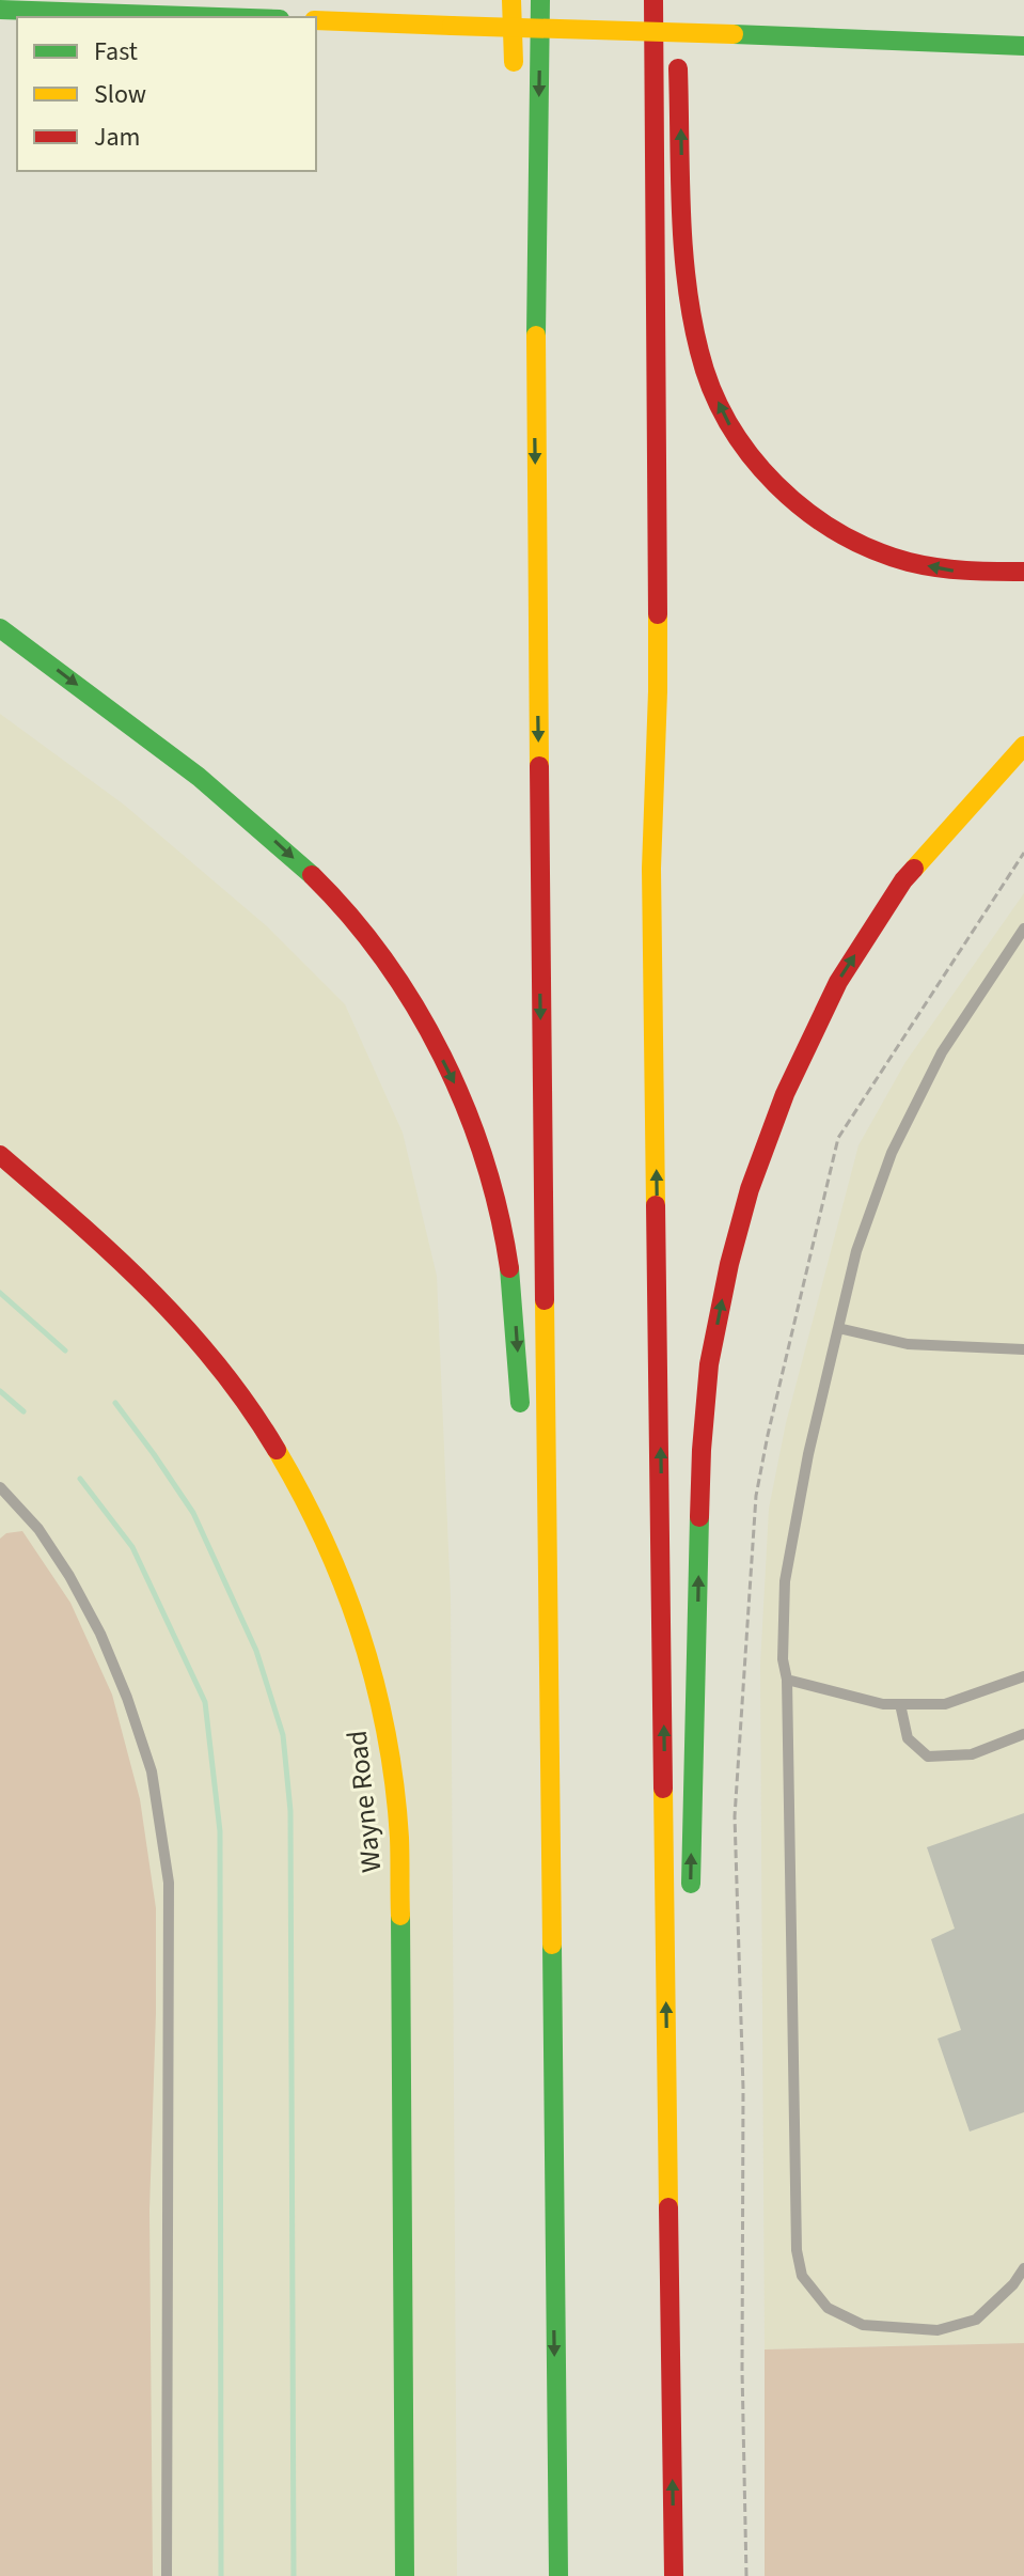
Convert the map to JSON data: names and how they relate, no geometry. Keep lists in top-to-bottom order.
{
  "streets": {
    "main road": ["Wayne Road"]
  },
  "legend": ["Fast", "Slow", "Jam"]
}
